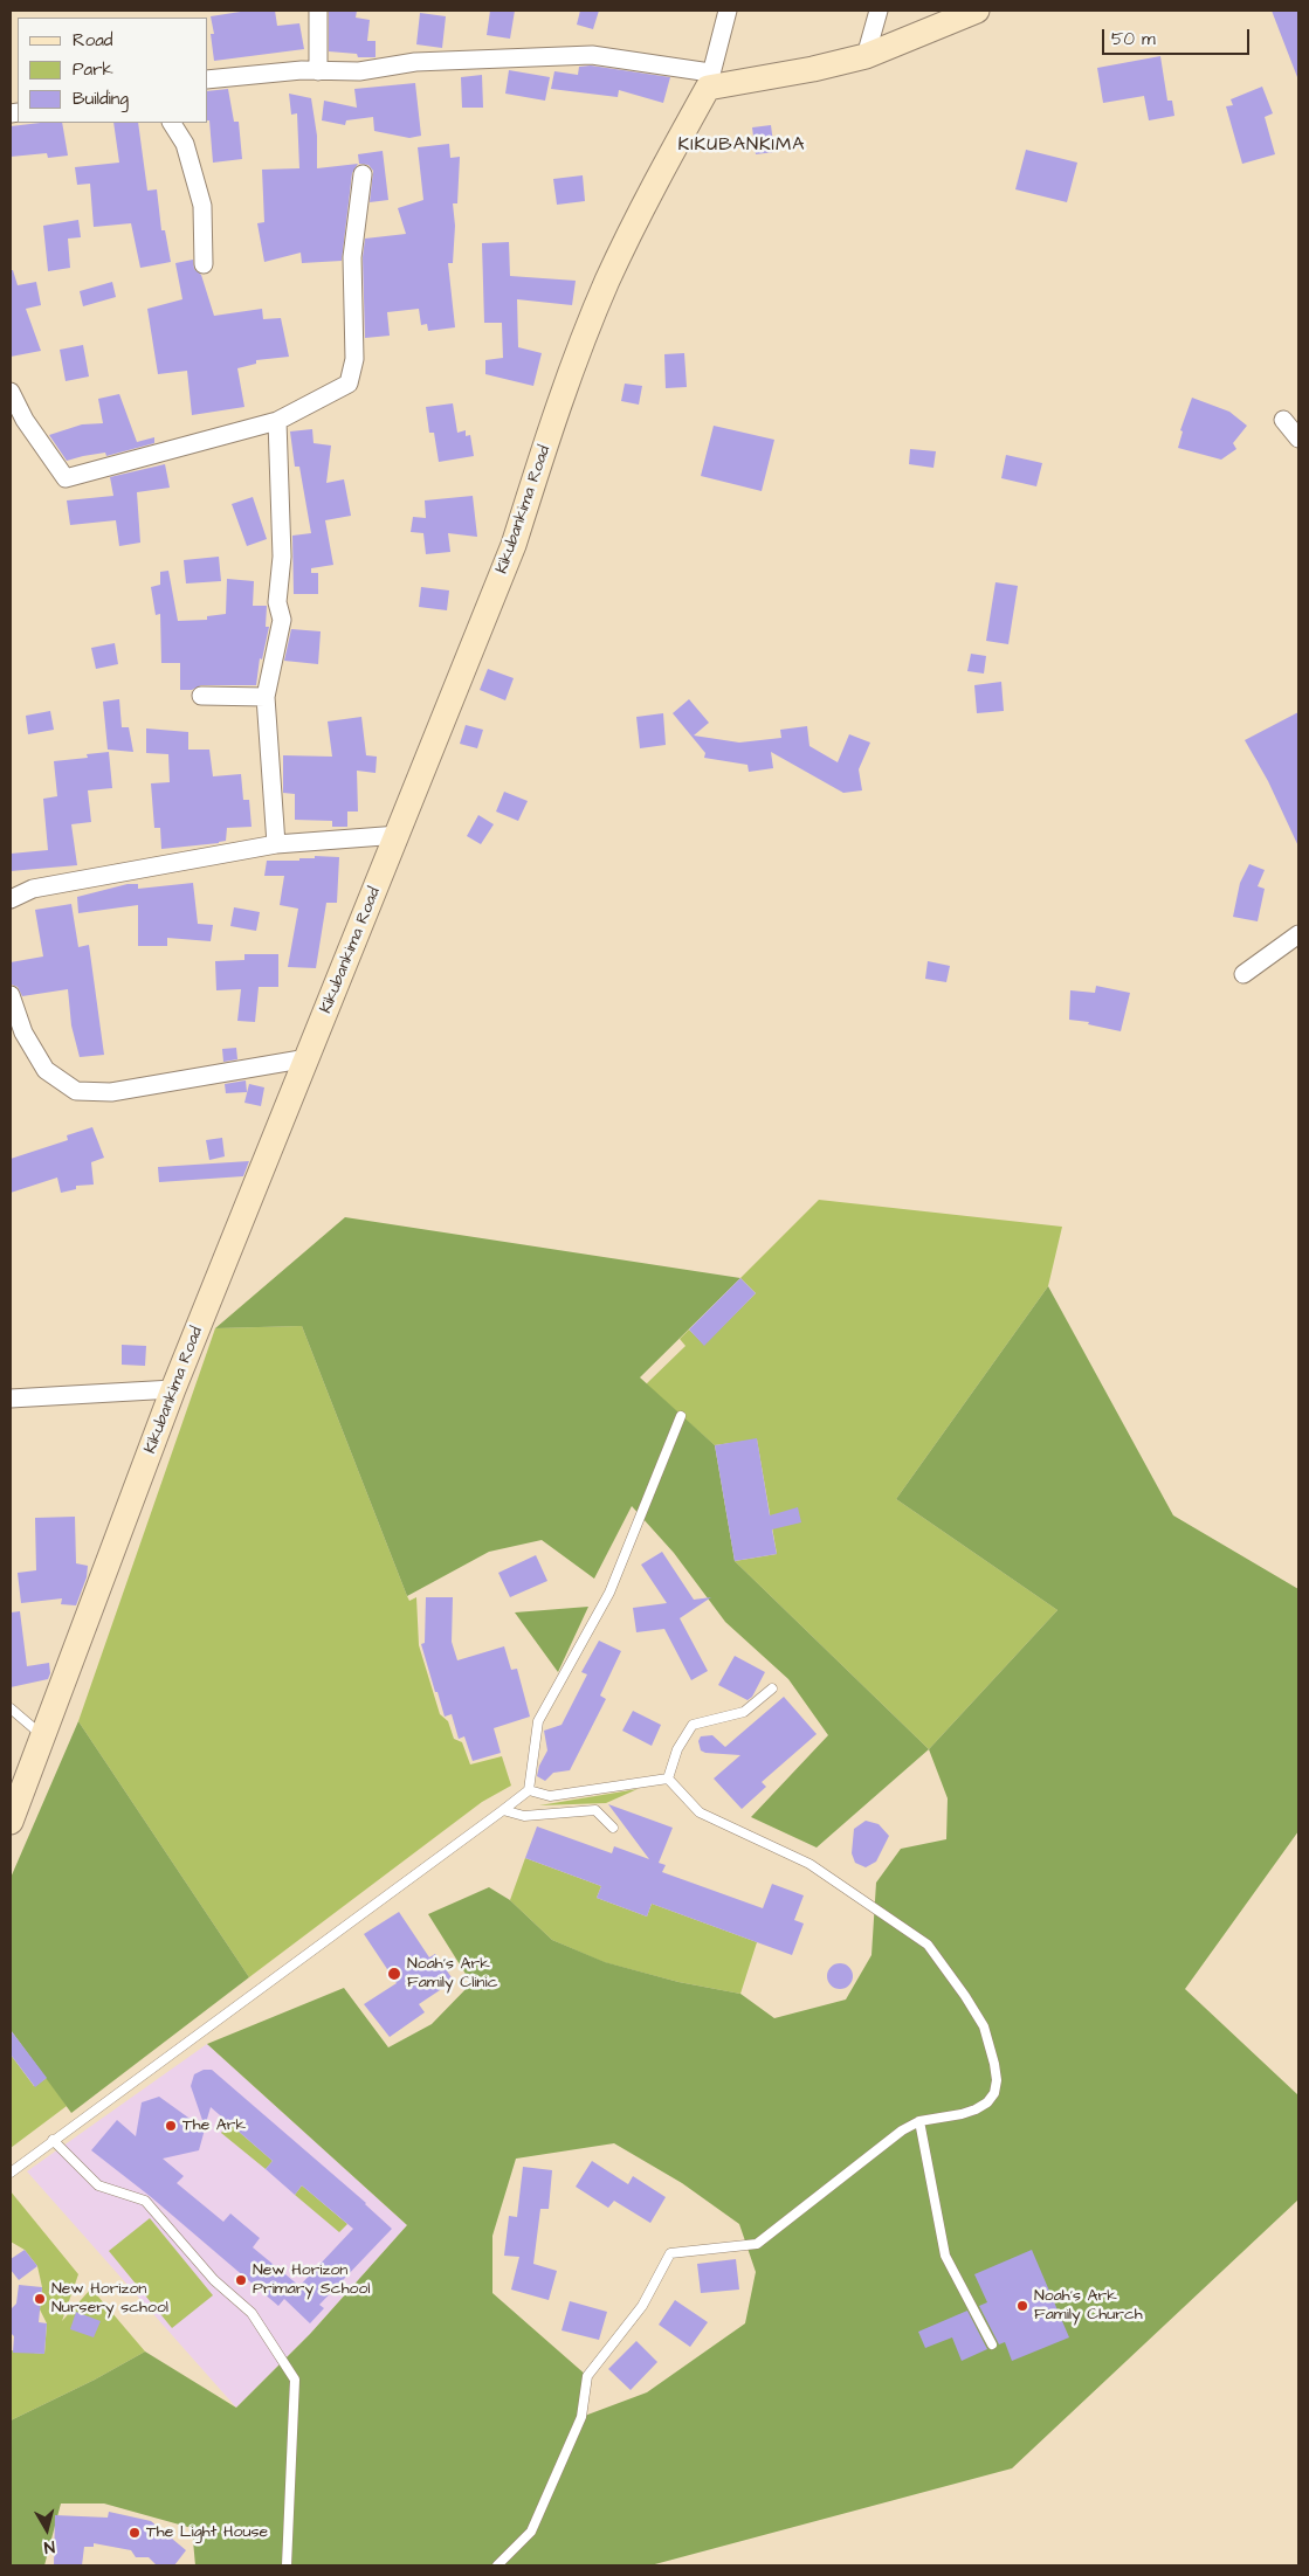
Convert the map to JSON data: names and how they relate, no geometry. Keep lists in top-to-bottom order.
{
  "streets": {
    "street": ["Kikubankima Road"]
  },
  "districts": ["KIKUBANKIMA"],
  "places": [
    "Noah's Ark Family Clinic",
    "The Ark",
    "New Horizon Primary School",
    "New Horizon Nursery school",
    "Noah's Ark Family Church",
    "The Light House"
  ],
  "legend": ["Road", "Park", "Building"],
  "scale_bar": "50 m",
  "north": "bottom"
}
